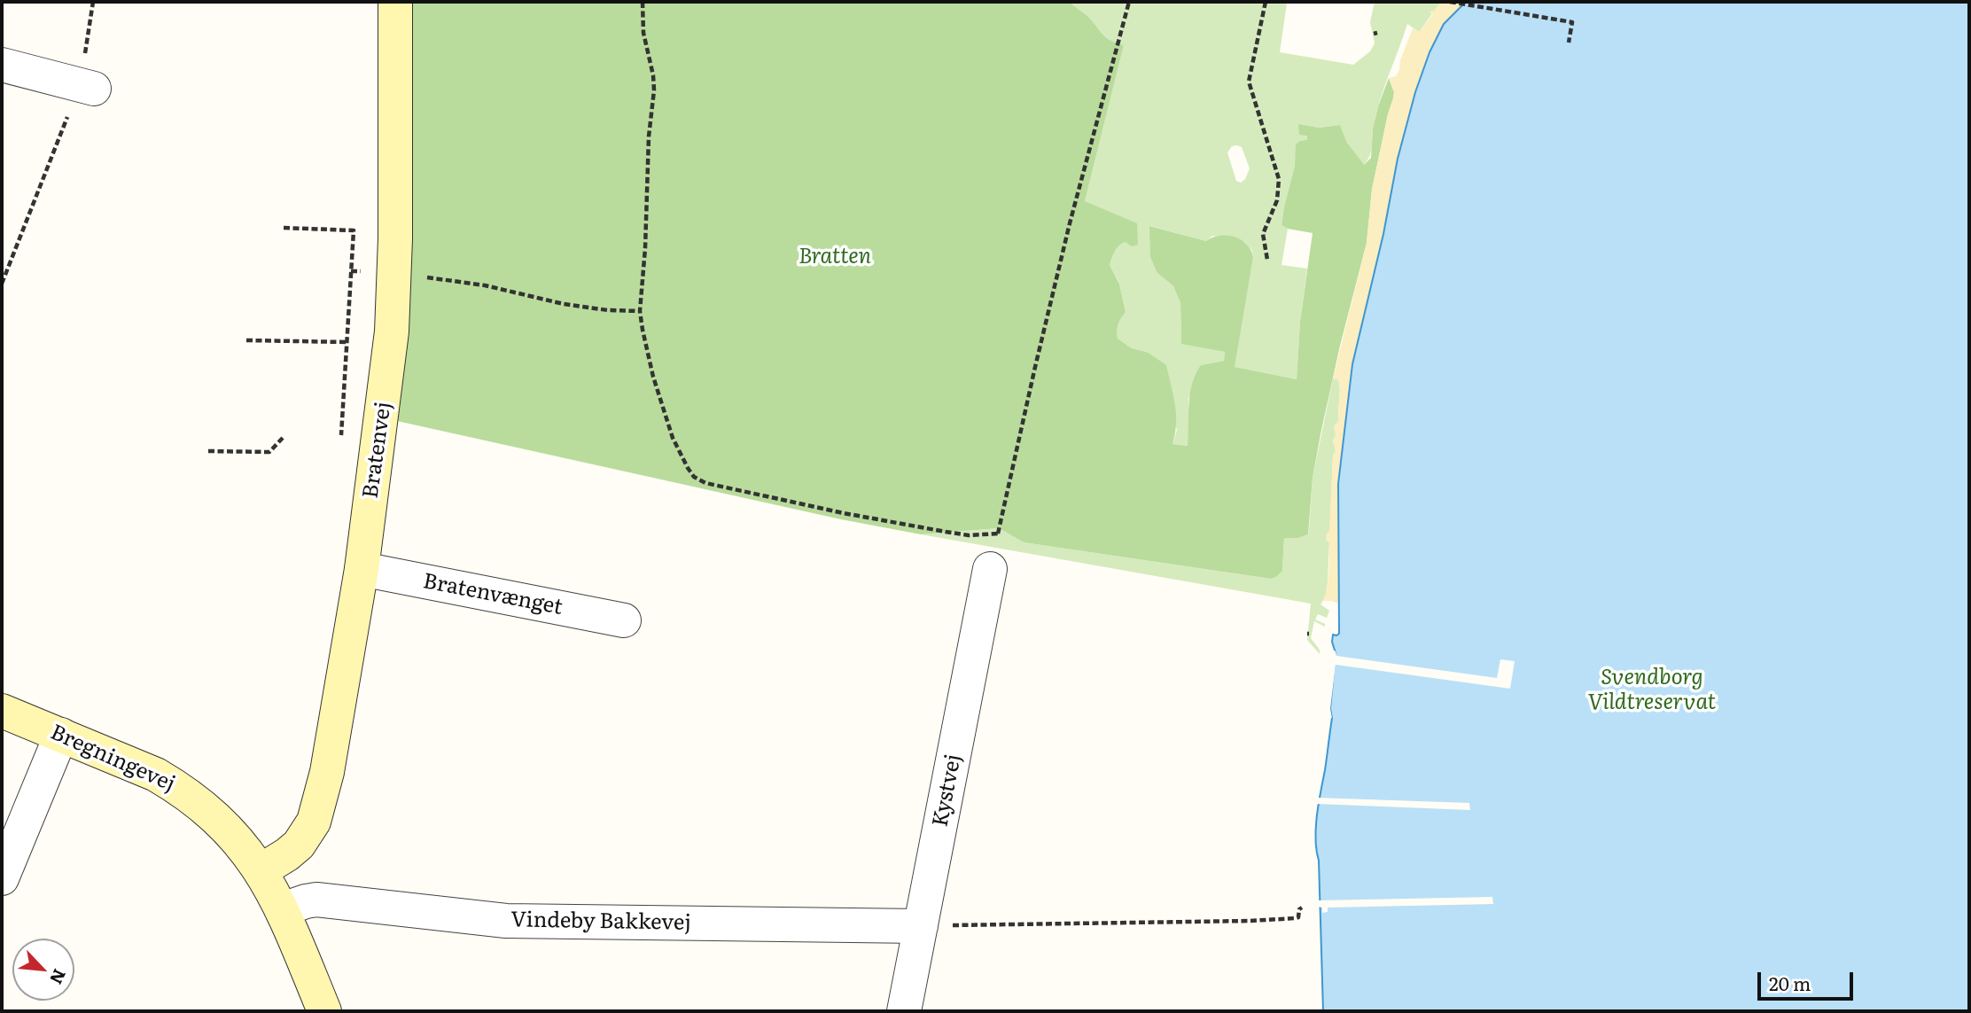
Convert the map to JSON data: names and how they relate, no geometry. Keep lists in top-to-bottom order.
{
  "streets": {
    "street": [
      "Bratenvej",
      "Bratenvænget",
      "Bregningevej",
      "Kystvej",
      "Vindeby Bakkevej"
    ]
  },
  "crossings": [
    ["Bratenvej", "Bratenvænget"],
    ["Bratenvej", "Bregningevej"],
    ["Bregningevej", "Vindeby Bakkevej"],
    ["Kystvej", "Vindeby Bakkevej"]
  ],
  "parks": ["Bratten", "Svendborg Vildtreservat"],
  "scale_bar": "20 m",
  "north": "bottom right"
}
